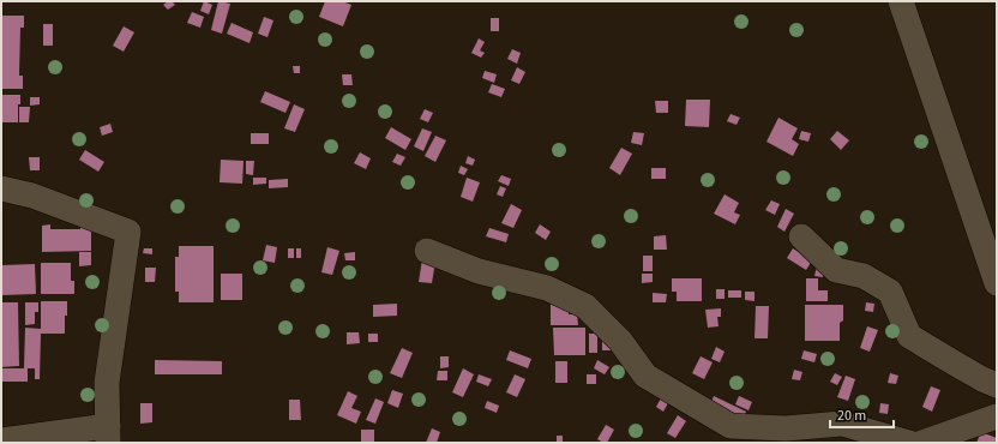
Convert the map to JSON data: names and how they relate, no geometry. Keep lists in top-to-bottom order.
{
  "scale_bar": "20 m"
}
